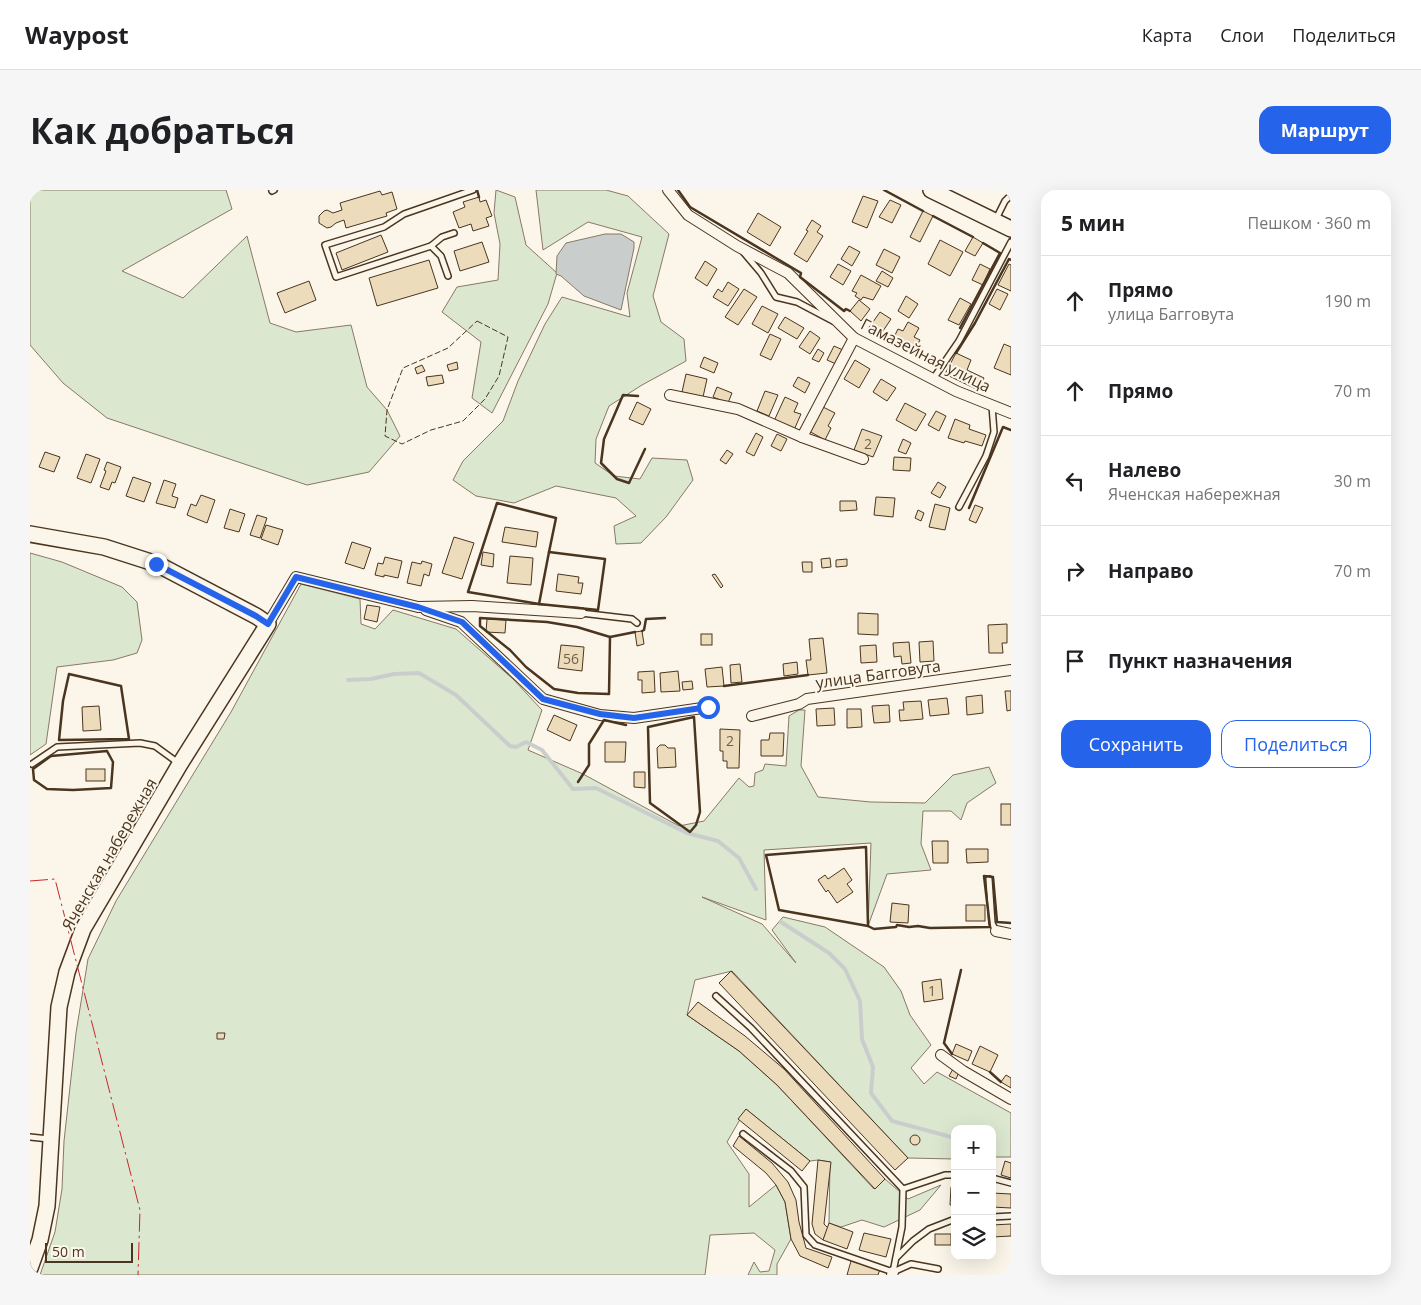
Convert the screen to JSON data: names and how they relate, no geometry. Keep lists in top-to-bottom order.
{
  "streets": {
    "street": ["Гамазейная улица", "улица Багговута", "Яченская набережная"]
  },
  "house_numbers": [
    "2",
    "56",
    "2",
    "1"
  ],
  "scale_bar": "50 m",
  "page": {
    "header": "Waypost",
    "nav": ["Карта", "Слои", "Поделиться"],
    "buttons": [
      "Маршрут",
      ["Сохранить", "Поделиться"]
    ],
    "title": "Как добраться",
    "heading": ["5 мин", "Пешком · 360 m"],
    "list": [
      ["Прямо", "улица Багговута", "190 m"],
      ["Прямо", "70 m"],
      ["Налево", "Яченская набережная", "30 m"],
      ["Направо", "70 m"],
      "Пункт назначения"
    ],
    "map_buttons": ["+", "−"],
    "scale": "50 m"
  }
}
